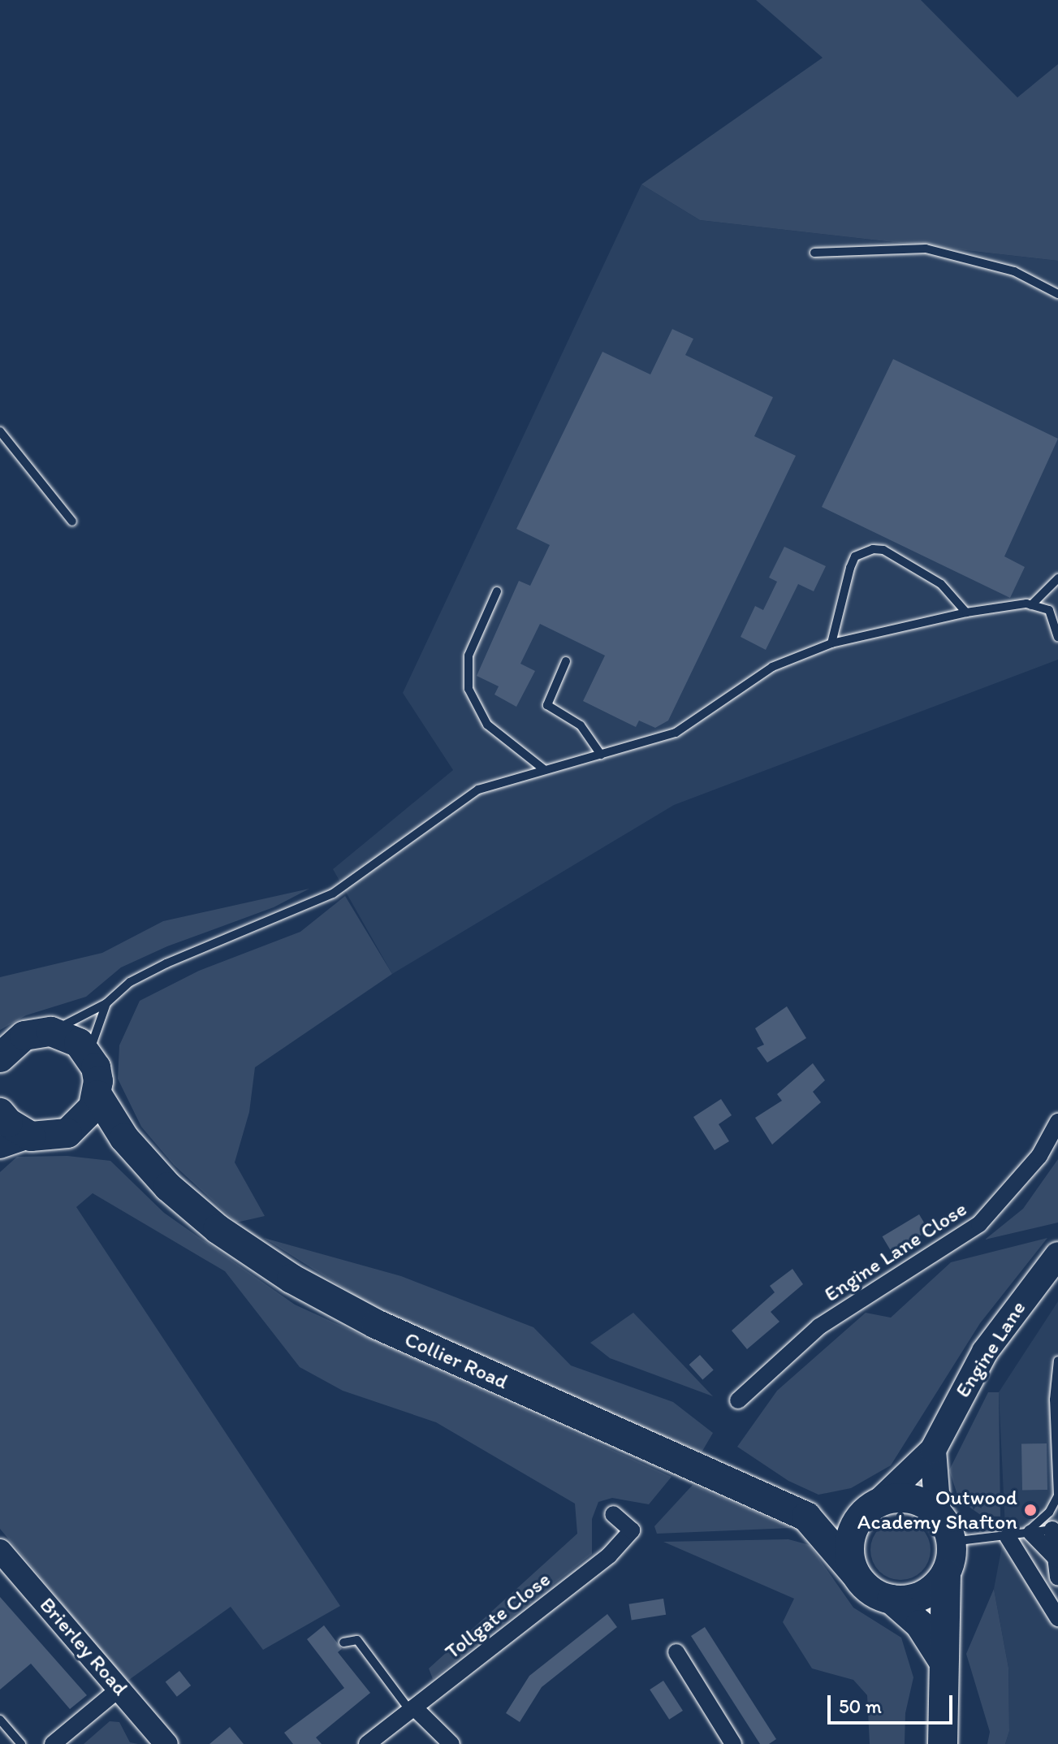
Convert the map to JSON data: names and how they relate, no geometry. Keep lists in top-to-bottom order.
{
  "streets": {
    "highway": ["Collier Road"],
    "main road": ["Engine Lane"],
    "street": ["Engine Lane Close", "Tollgate Close", "Brierley Road"]
  },
  "crossings": [
    ["Engine Lane", "Collier Road"]
  ],
  "places": ["Outwood Academy Shafton"],
  "scale_bar": "50 m"
}
